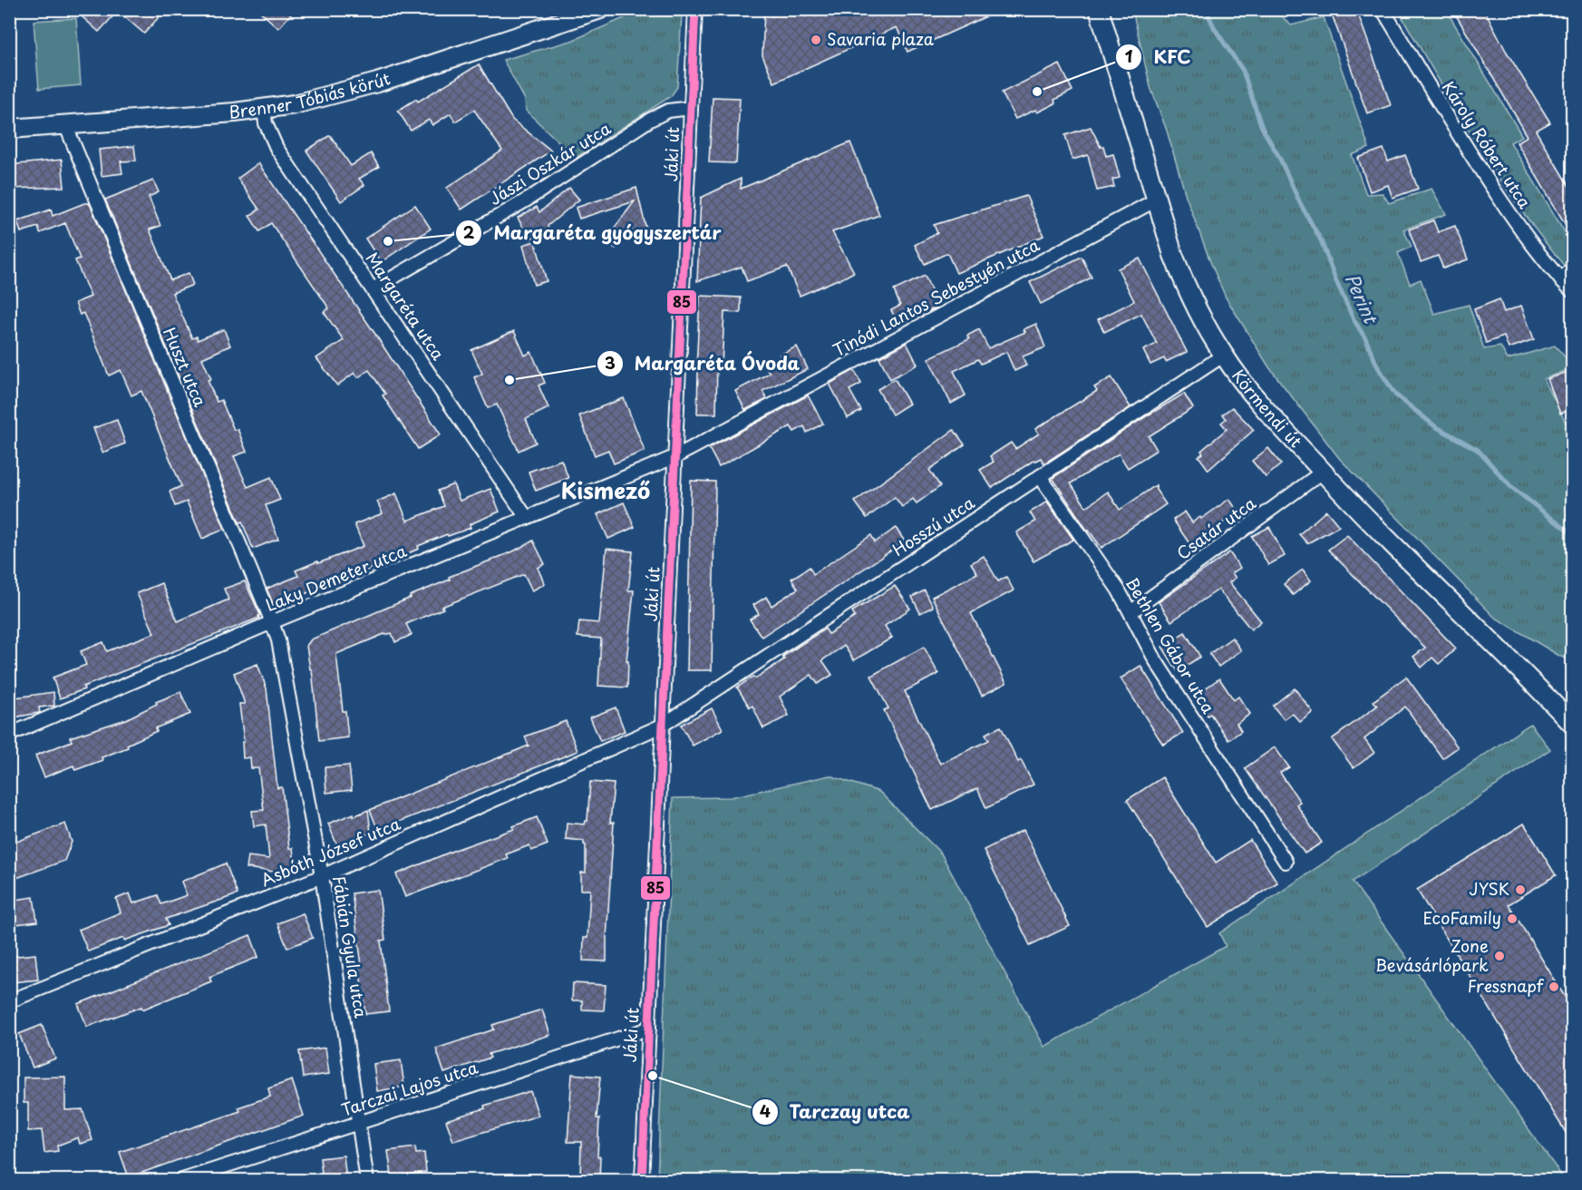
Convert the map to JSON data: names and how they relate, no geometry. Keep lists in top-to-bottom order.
{
  "streets": {
    "street": [
      "Brenner Tóbiás körút",
      "Károly Róbert utca",
      "Jáki út",
      "Jászi Oszkár utca",
      "Tinódi Lantos Sebestyén utca",
      "Margaréta utca",
      "Huszt utca",
      "Körmendi út",
      "Hosszú utca",
      "Csatár utca",
      "Laky Demeter utca",
      "Bethlen Gábor utca",
      "Asbóth József utca",
      "Fábián Gyula utca",
      "Tarczai Lajos utca"
    ]
  },
  "crossings": [
    ["Brenner Tóbiás körút", "Margaréta utca"],
    ["Brenner Tóbiás körút", "Huszt utca"],
    ["Jáki út", "Jászi Oszkár utca"],
    ["Jáki út", "Tinódi Lantos Sebestyén utca"],
    ["Jáki út", "Hosszú utca"],
    ["Jáki út", "Laky Demeter utca"],
    ["Jáki út", "Asbóth József utca"],
    ["Jáki út", "Tarczai Lajos utca"],
    ["Jászi Oszkár utca", "Margaréta utca"],
    ["Tinódi Lantos Sebestyén utca", "Körmendi út"],
    ["Tinódi Lantos Sebestyén utca", "Laky Demeter utca"],
    ["Margaréta utca", "Laky Demeter utca"],
    ["Huszt utca", "Laky Demeter utca"],
    ["Huszt utca", "Fábián Gyula utca"],
    ["Körmendi út", "Hosszú utca"],
    ["Körmendi út", "Csatár utca"],
    ["Hosszú utca", "Bethlen Gábor utca"],
    ["Hosszú utca", "Asbóth József utca"],
    ["Csatár utca", "Bethlen Gábor utca"],
    ["Laky Demeter utca", "Fábián Gyula utca"],
    ["Asbóth József utca", "Fábián Gyula utca"],
    ["Fábián Gyula utca", "Tarczai Lajos utca"]
  ],
  "districts": ["Kismező"],
  "water": ["Perint"],
  "places": [
    "Savaria plaza",
    "KFC",
    "Margaréta gyógyszertár",
    "Margaréta Óvoda",
    "JYSK",
    "EcoFamily",
    "Zone Bevásárlópark",
    "Fressnapf",
    "Tarczay utca"
  ],
  "lines": ["transit line 85"]
}
